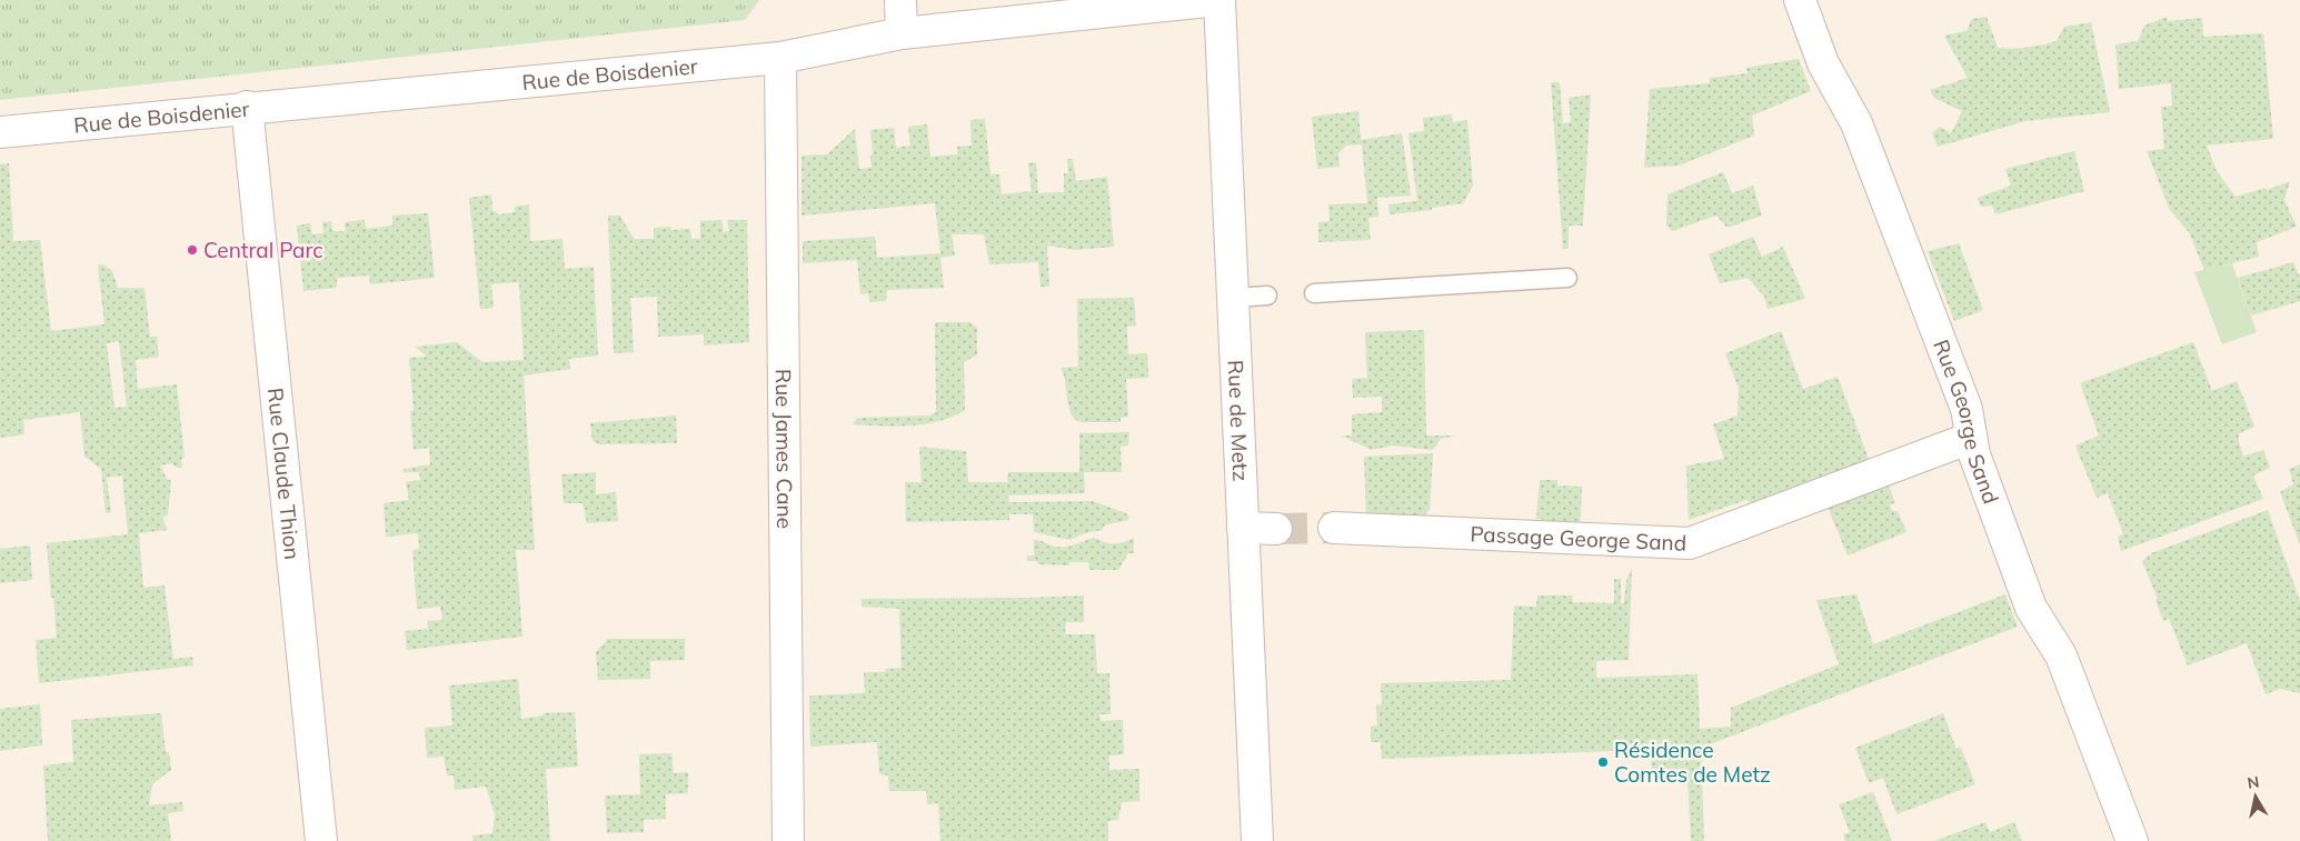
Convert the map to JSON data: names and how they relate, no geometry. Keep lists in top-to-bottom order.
{
  "streets": {
    "street": [
      "Rue de Boisdenier",
      "Rue de Metz",
      "Rue George Sand",
      "Rue James Cane",
      "Rue Claude Thion",
      "Passage George Sand"
    ]
  },
  "crossings": [
    ["Rue de Boisdenier", "Rue de Metz"],
    ["Rue de Boisdenier", "Rue James Cane"],
    ["Rue de Boisdenier", "Rue Claude Thion"],
    ["Rue George Sand", "Passage George Sand"]
  ],
  "places": ["Central Parc", "Résidence Comtes de Metz"],
  "north": "top"
}
